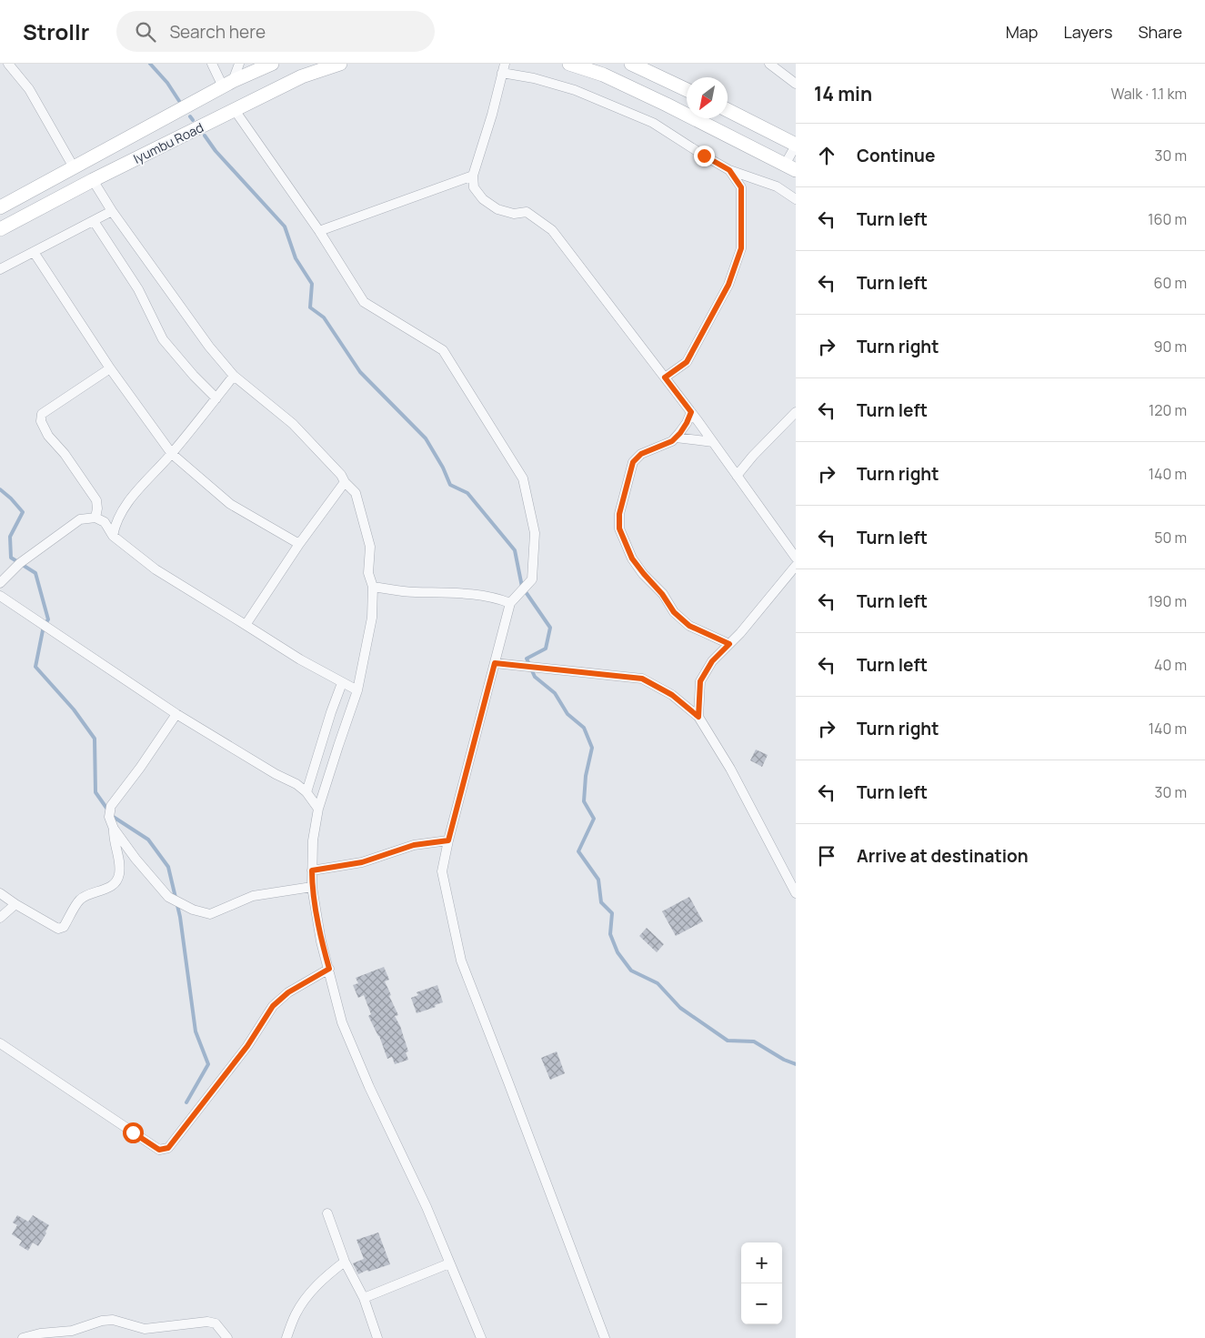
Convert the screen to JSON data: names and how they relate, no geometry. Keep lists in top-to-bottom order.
{
  "streets": {
    "main road": ["Iyumbu Road"]
  },
  "north": "bottom left",
  "page": {
    "header": "Strollr",
    "search": "Search here",
    "nav": ["Map", "Layers", "Share"],
    "heading": ["14 min", "Walk · 1.1 km"],
    "list": [
      ["Continue", "30 m"],
      ["Turn left", "160 m"],
      ["Turn left", "60 m"],
      ["Turn right", "90 m"],
      ["Turn left", "120 m"],
      ["Turn right", "140 m"],
      ["Turn left", "50 m"],
      ["Turn left", "190 m"],
      ["Turn left", "40 m"],
      ["Turn right", "140 m"],
      ["Turn left", "30 m"],
      "Arrive at destination"
    ],
    "map_buttons": ["+", "−"]
  }
}
